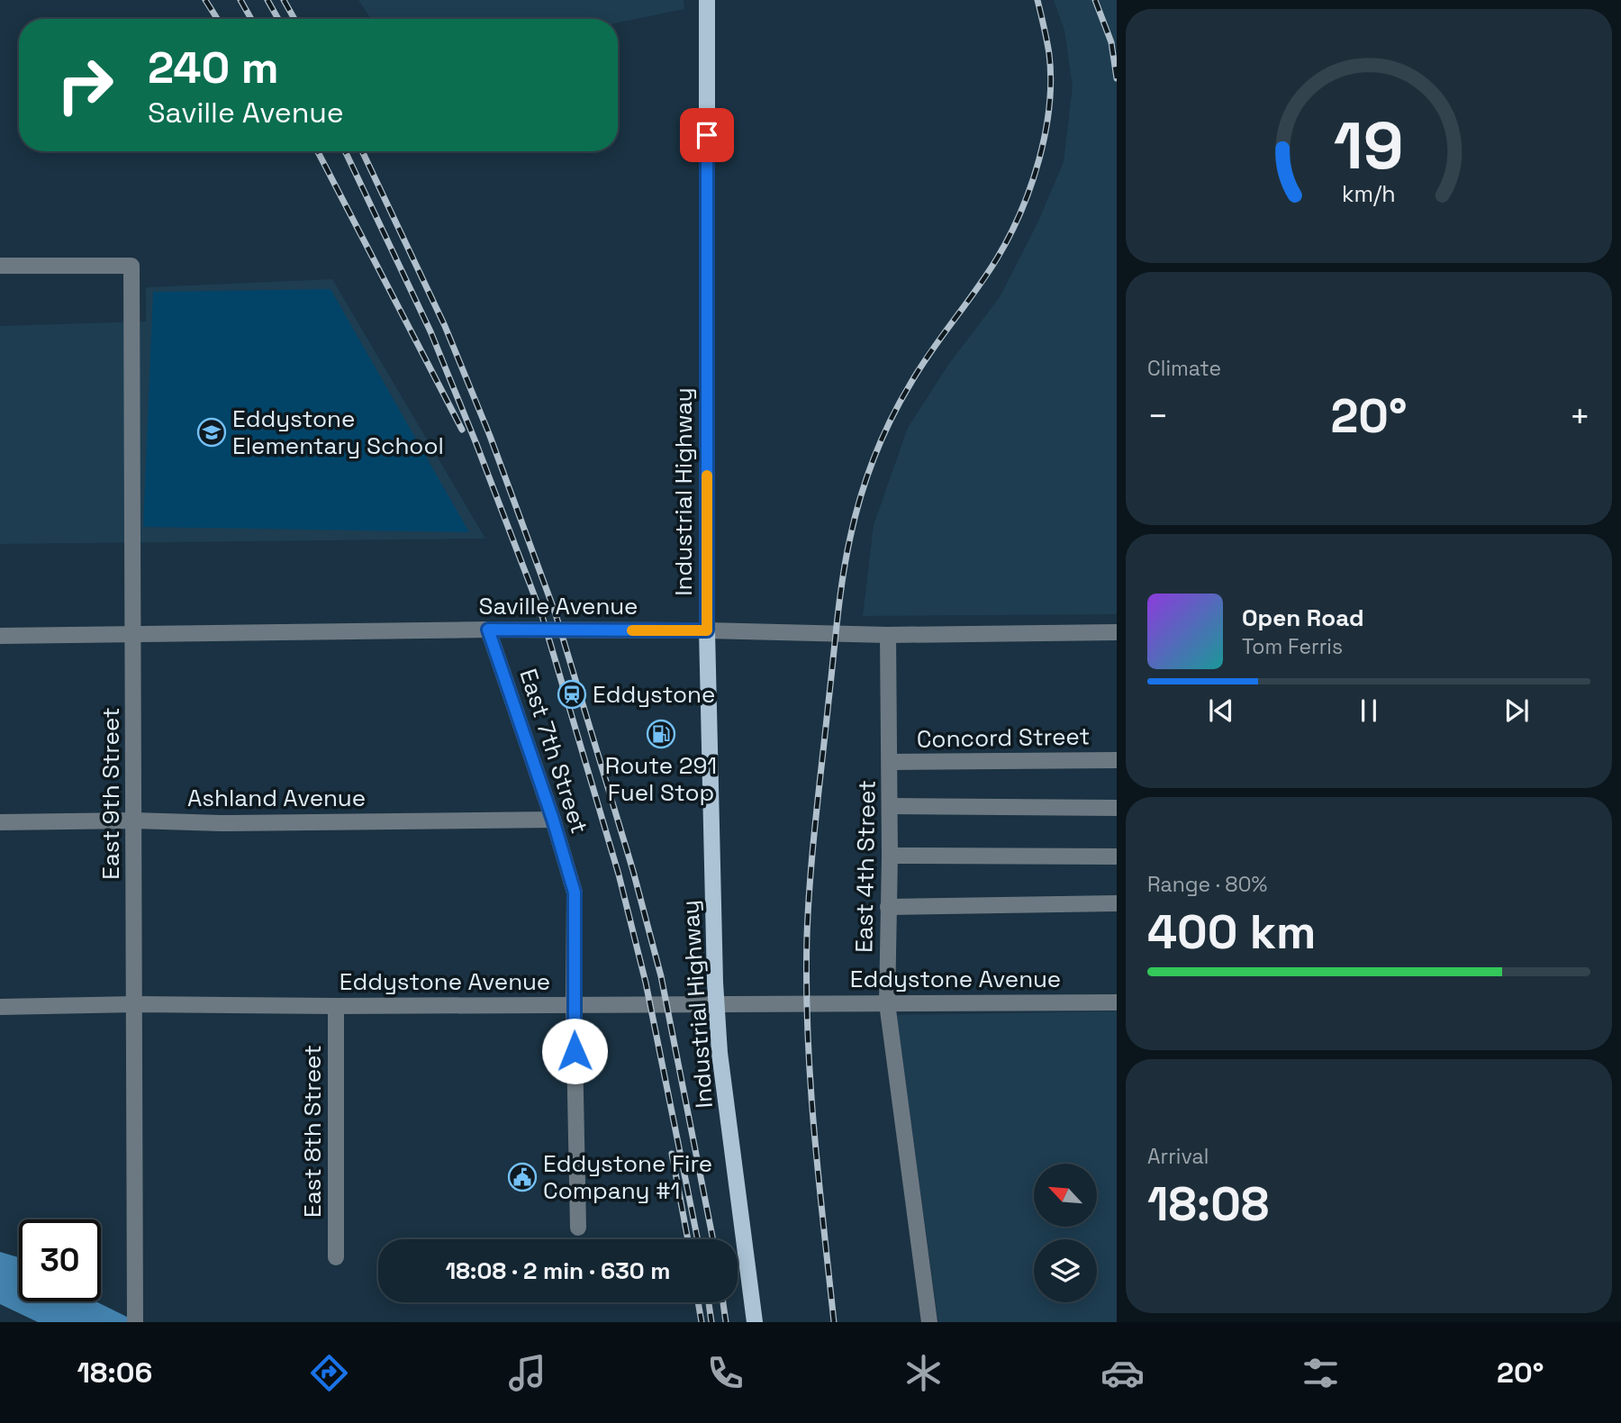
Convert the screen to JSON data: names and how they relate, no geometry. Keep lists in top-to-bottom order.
{
  "streets": {
    "main road": ["Industrial Highway"],
    "street": [
      "Saville Avenue",
      "Concord Street",
      "East 7th Street",
      "East 9th Street",
      "Ashland Avenue",
      "East 4th Street",
      "Eddystone Avenue",
      "East 8th Street"
    ]
  },
  "crossings": [
    ["Industrial Highway", "Saville Avenue"],
    ["Saville Avenue", "East 7th Street"],
    ["Saville Avenue", "East 9th Street"],
    ["Saville Avenue", "East 4th Street"],
    ["Concord Street", "East 4th Street"],
    ["East 7th Street", "Ashland Avenue"],
    ["East 7th Street", "Eddystone Avenue"],
    ["East 9th Street", "Ashland Avenue"],
    ["East 9th Street", "Eddystone Avenue"],
    ["East 4th Street", "Eddystone Avenue"],
    ["Eddystone Avenue", "East 8th Street"]
  ],
  "places": {
    "school or university": ["Eddystone Elementary School"],
    "station": ["Eddystone"],
    "fuel station": ["Route 291 Fuel Stop"],
    "public building": ["Eddystone Fire Company #1"]
  },
  "north": "top left",
  "page": {
    "turn": ["240 m", "Saville Avenue"],
    "tile": [
      "Climate",
      ["Range · 80%", "400 km"],
      ["Arrival", "18:08"]
    ],
    "heat": ["−", "20°", "+"],
    "song": ["Open Road", "Tom Ferris"],
    "limit": "30",
    "trip": "18:08 · 2 min · 630 m",
    "tabs": ["18:06", "20°"],
    "gauge": ["19", "km/h"]
  }
}
